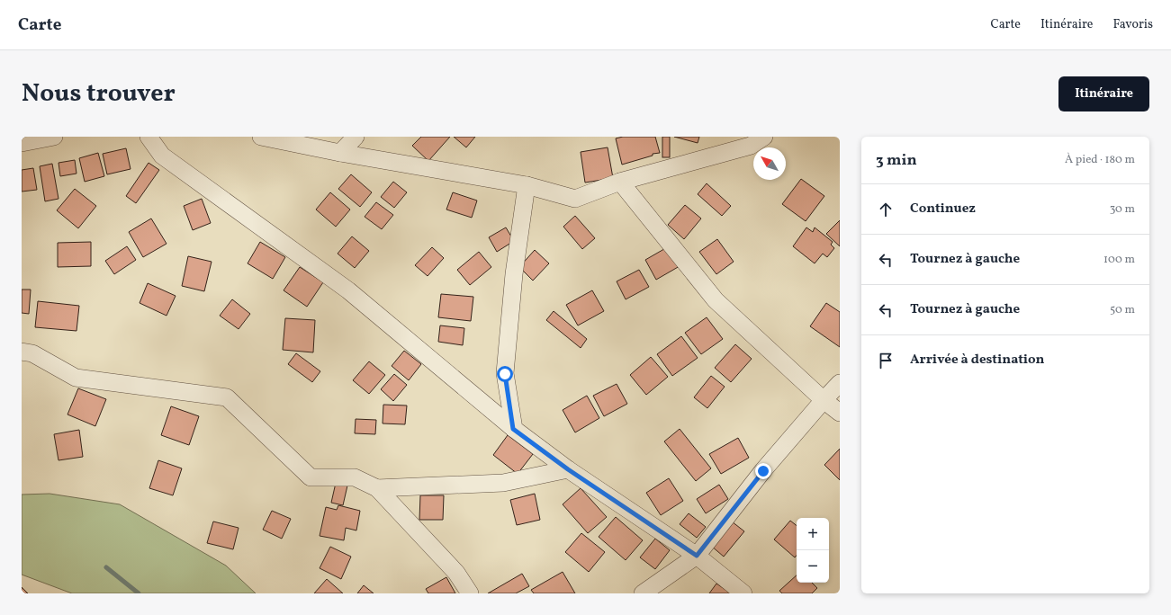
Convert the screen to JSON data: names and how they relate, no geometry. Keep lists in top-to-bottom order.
{
  "north": "top left",
  "page": {
    "header": "Carte",
    "nav": ["Carte", "Itinéraire", "Favoris"],
    "title": "Nous trouver",
    "buttons": "Itinéraire",
    "heading": ["3 min", "À pied · 180 m"],
    "list": [
      ["Continuez", "30 m"],
      ["Tournez à gauche", "100 m"],
      ["Tournez à gauche", "50 m"],
      "Arrivée à destination"
    ],
    "map_buttons": ["+", "−"]
  }
}
